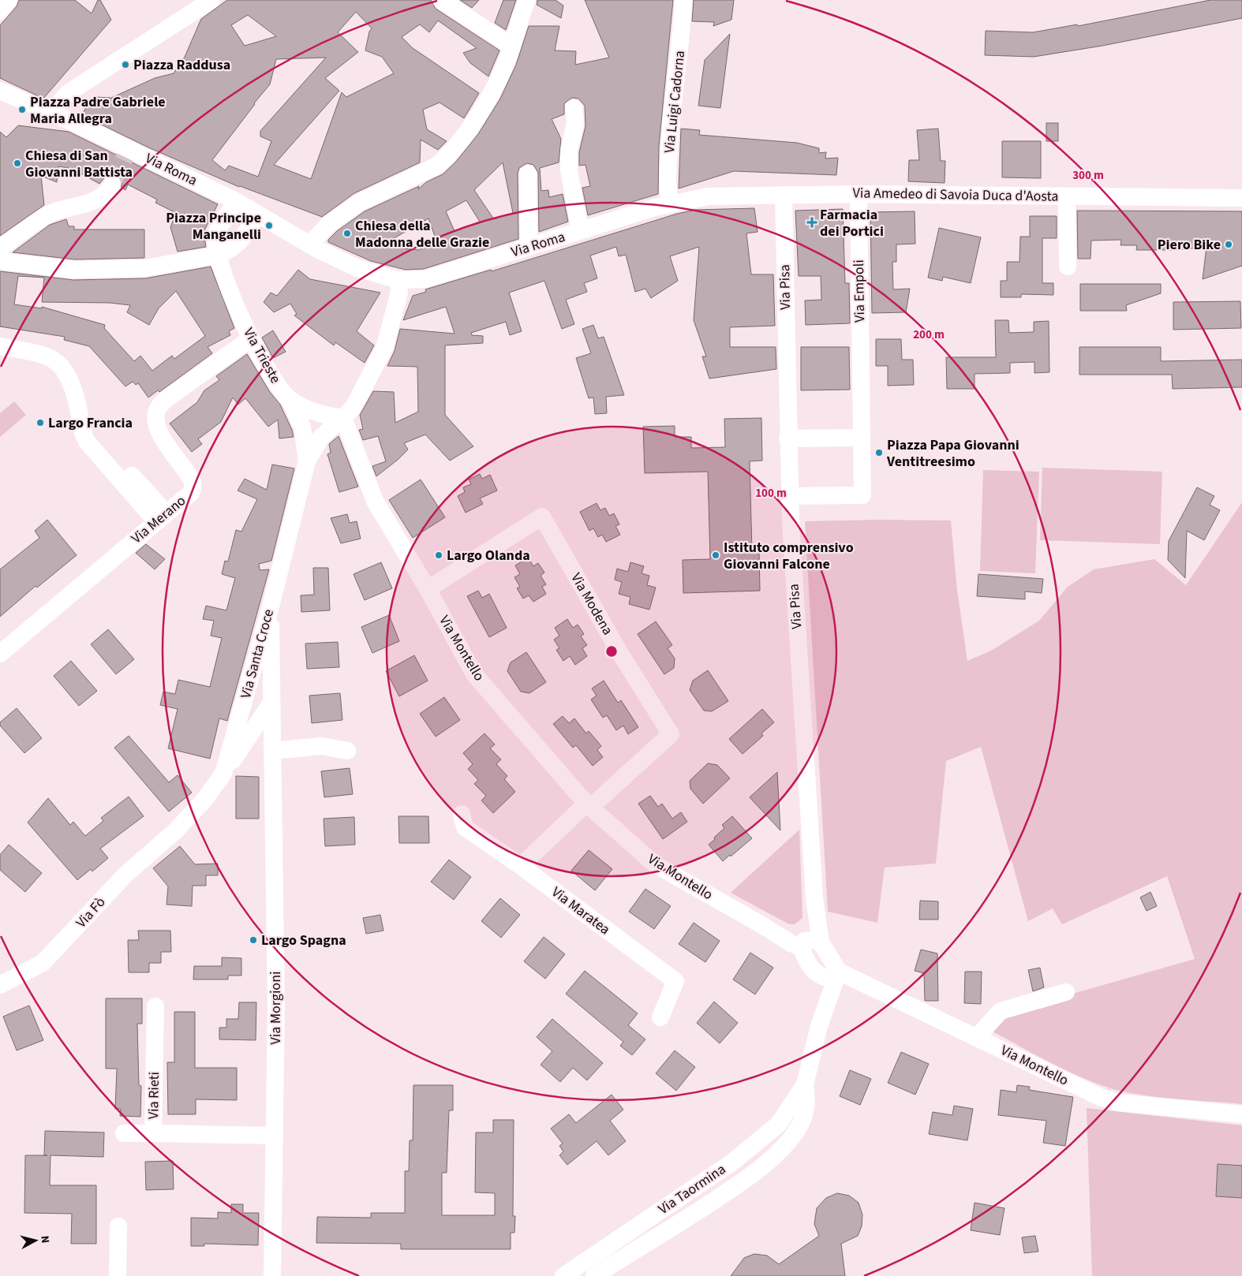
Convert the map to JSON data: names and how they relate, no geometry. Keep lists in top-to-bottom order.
{
  "streets": {
    "street": [
      "Via Luigi Cadorna",
      "Via Roma",
      "Via Amedeo di Savoia Duca d'Aosta",
      "Via Pisa",
      "Via Empoli",
      "Via Trieste",
      "Via Merano",
      "Via Modena",
      "Via Montello",
      "Via Santa Croce",
      "Via Maratea",
      "Via Fò",
      "Via Morgioni",
      "Via Rieti",
      "Via Taormina"
    ]
  },
  "crossings": [
    ["Via Luigi Cadorna", "Via Roma"],
    ["Via Luigi Cadorna", "Via Amedeo di Savoia Duca d'Aosta"],
    ["Via Roma", "Via Amedeo di Savoia Duca d'Aosta"],
    ["Via Roma", "Via Trieste"],
    ["Via Amedeo di Savoia Duca d'Aosta", "Via Pisa"],
    ["Via Amedeo di Savoia Duca d'Aosta", "Via Empoli"],
    ["Via Pisa", "Via Empoli"],
    ["Via Pisa", "Via Montello"],
    ["Via Trieste", "Via Merano"],
    ["Via Trieste", "Via Montello"],
    ["Via Modena", "Via Montello"],
    ["Via Montello", "Via Taormina"],
    ["Via Santa Croce", "Via Fò"],
    ["Via Santa Croce", "Via Morgioni"],
    ["Via Morgioni", "Via Rieti"]
  ],
  "places": {
    "other": [
      "Piazza Raddusa",
      "Piazza Padre Gabriele Maria Allegra",
      "Chiesa di San Giovanni Battista",
      "Piazza Principe Manganelli",
      "Chiesa della Madonna delle Grazie",
      "Piero Bike",
      "Largo Francia",
      "Piazza Papa Giovanni Ventitreesimo",
      "Largo Olanda",
      "Istituto comprensivo Giovanni Falcone",
      "Largo Spagna"
    ],
    "health": ["Farmacia dei Portici"]
  },
  "north": "right",
  "rings": ["300 m", "200 m", "100 m"]
}
